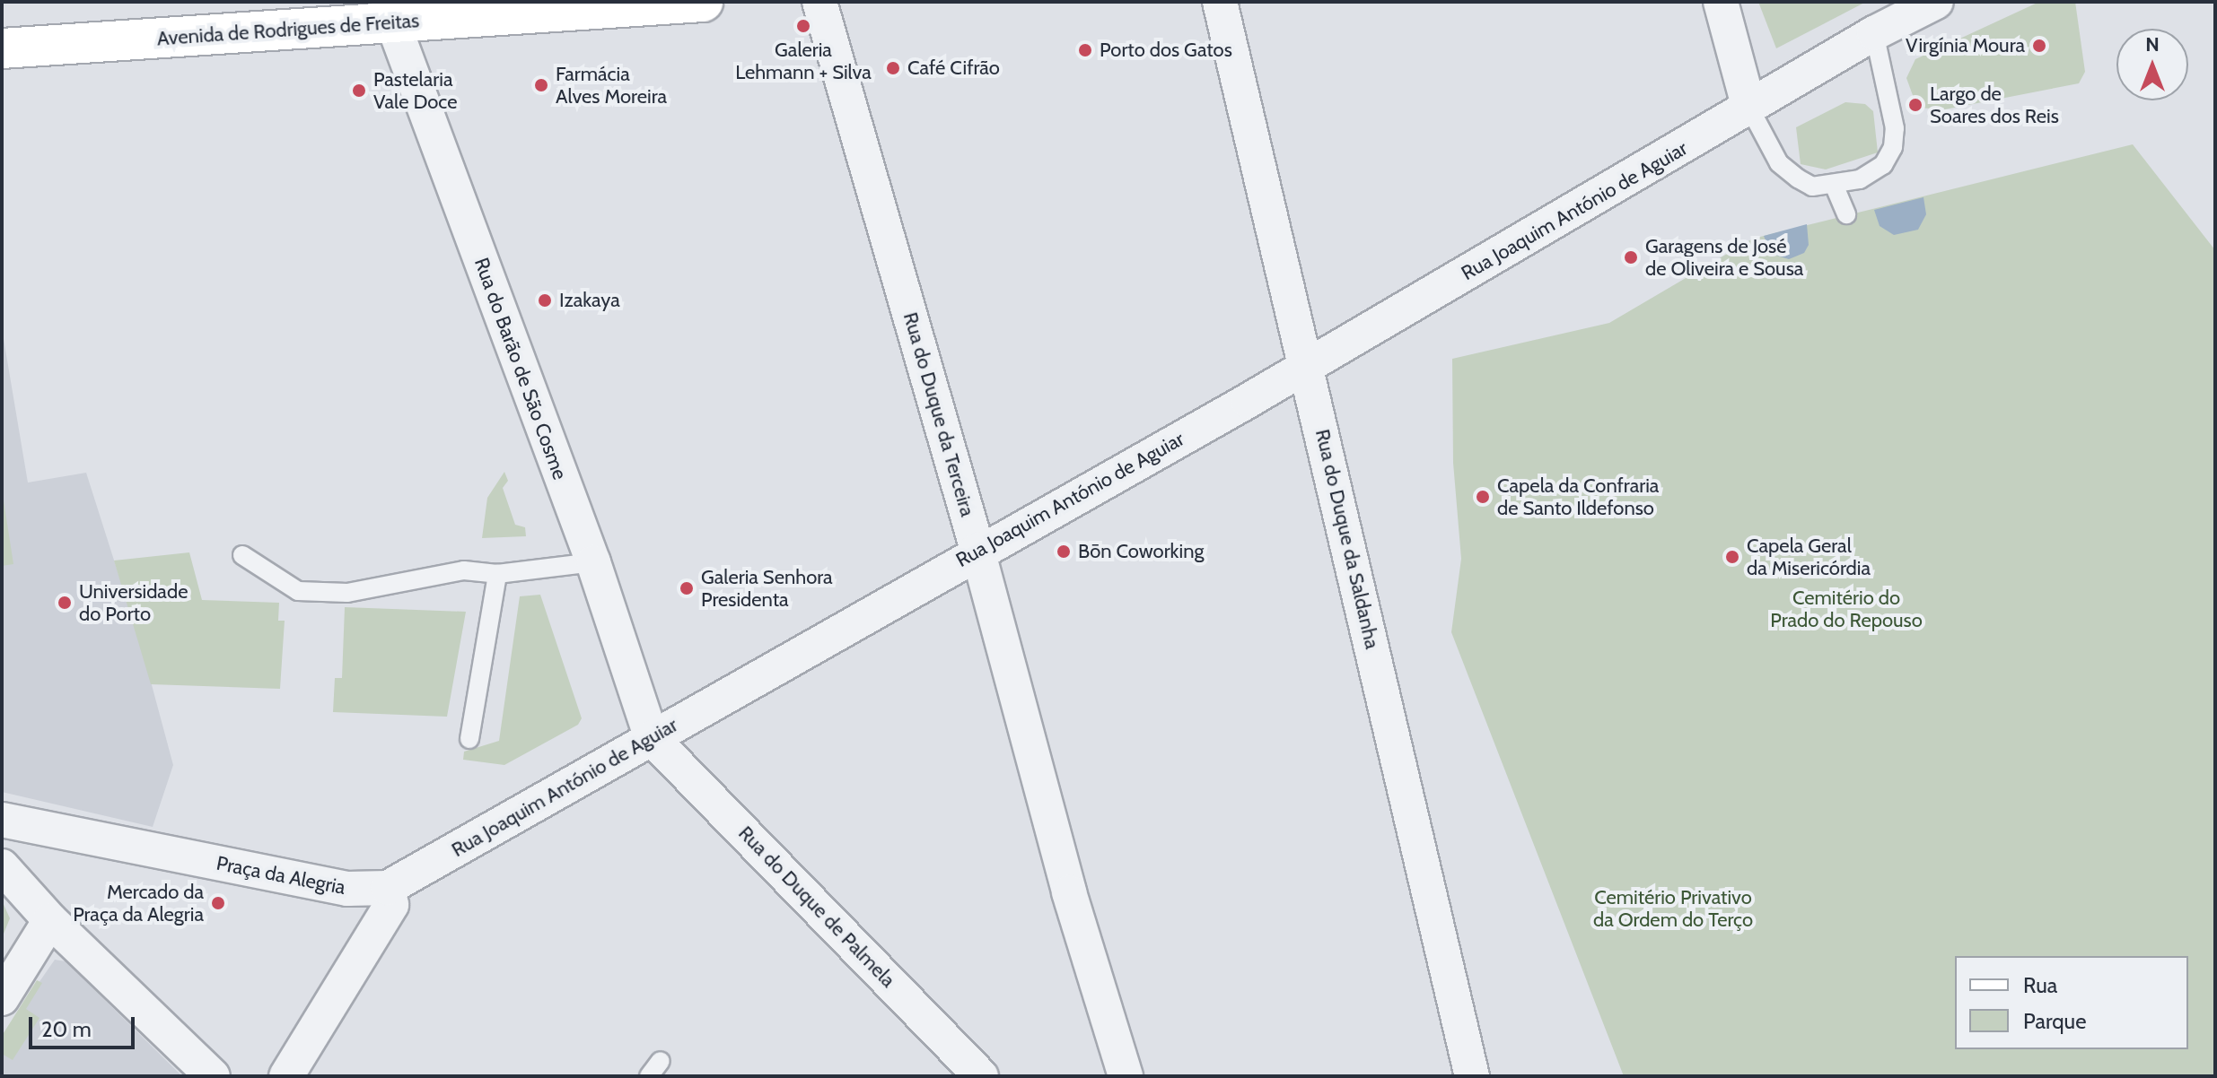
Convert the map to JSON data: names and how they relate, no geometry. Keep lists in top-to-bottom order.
{
  "streets": {
    "main road": ["Avenida de Rodrigues de Freitas"],
    "street": [
      "Rua Joaquim António de Aguiar",
      "Rua do Barão de São Cosme",
      "Rua do Duque da Terceira",
      "Rua do Duque da Saldanha",
      "Praça da Alegria",
      "Rua do Duque de Palmela"
    ]
  },
  "crossings": [
    ["Avenida de Rodrigues de Freitas", "Rua do Barão de São Cosme"],
    ["Rua Joaquim António de Aguiar", "Rua do Barão de São Cosme"],
    ["Rua Joaquim António de Aguiar", "Rua do Duque da Terceira"],
    ["Rua Joaquim António de Aguiar", "Rua do Duque da Saldanha"],
    ["Rua Joaquim António de Aguiar", "Praça da Alegria"],
    ["Rua Joaquim António de Aguiar", "Rua do Duque de Palmela"],
    ["Rua do Barão de São Cosme", "Rua do Duque de Palmela"]
  ],
  "parks": ["Cemitério do Prado do Repouso", "Cemitério Privativo da Ordem do Terço"],
  "places": [
    "Galeria Lehmann + Silva",
    "Virgínia Moura",
    "Porto dos Gatos",
    "Café Cifrão",
    "Farmácia Alves Moreira",
    "Pastelaria Vale Doce",
    "Largo de Soares dos Reis",
    "Garagens de José de Oliveira e Sousa",
    "Izakaya",
    "Capela da Confraria de Santo Ildefonso",
    "Bōn Coworking",
    "Capela Geral da Misericórdia",
    "Galeria Senhora Presidenta",
    "Universidade do Porto",
    "Mercado da Praça da Alegria"
  ],
  "legend": ["Rua", "Parque"],
  "scale_bar": "20 m",
  "north": "top"
}
